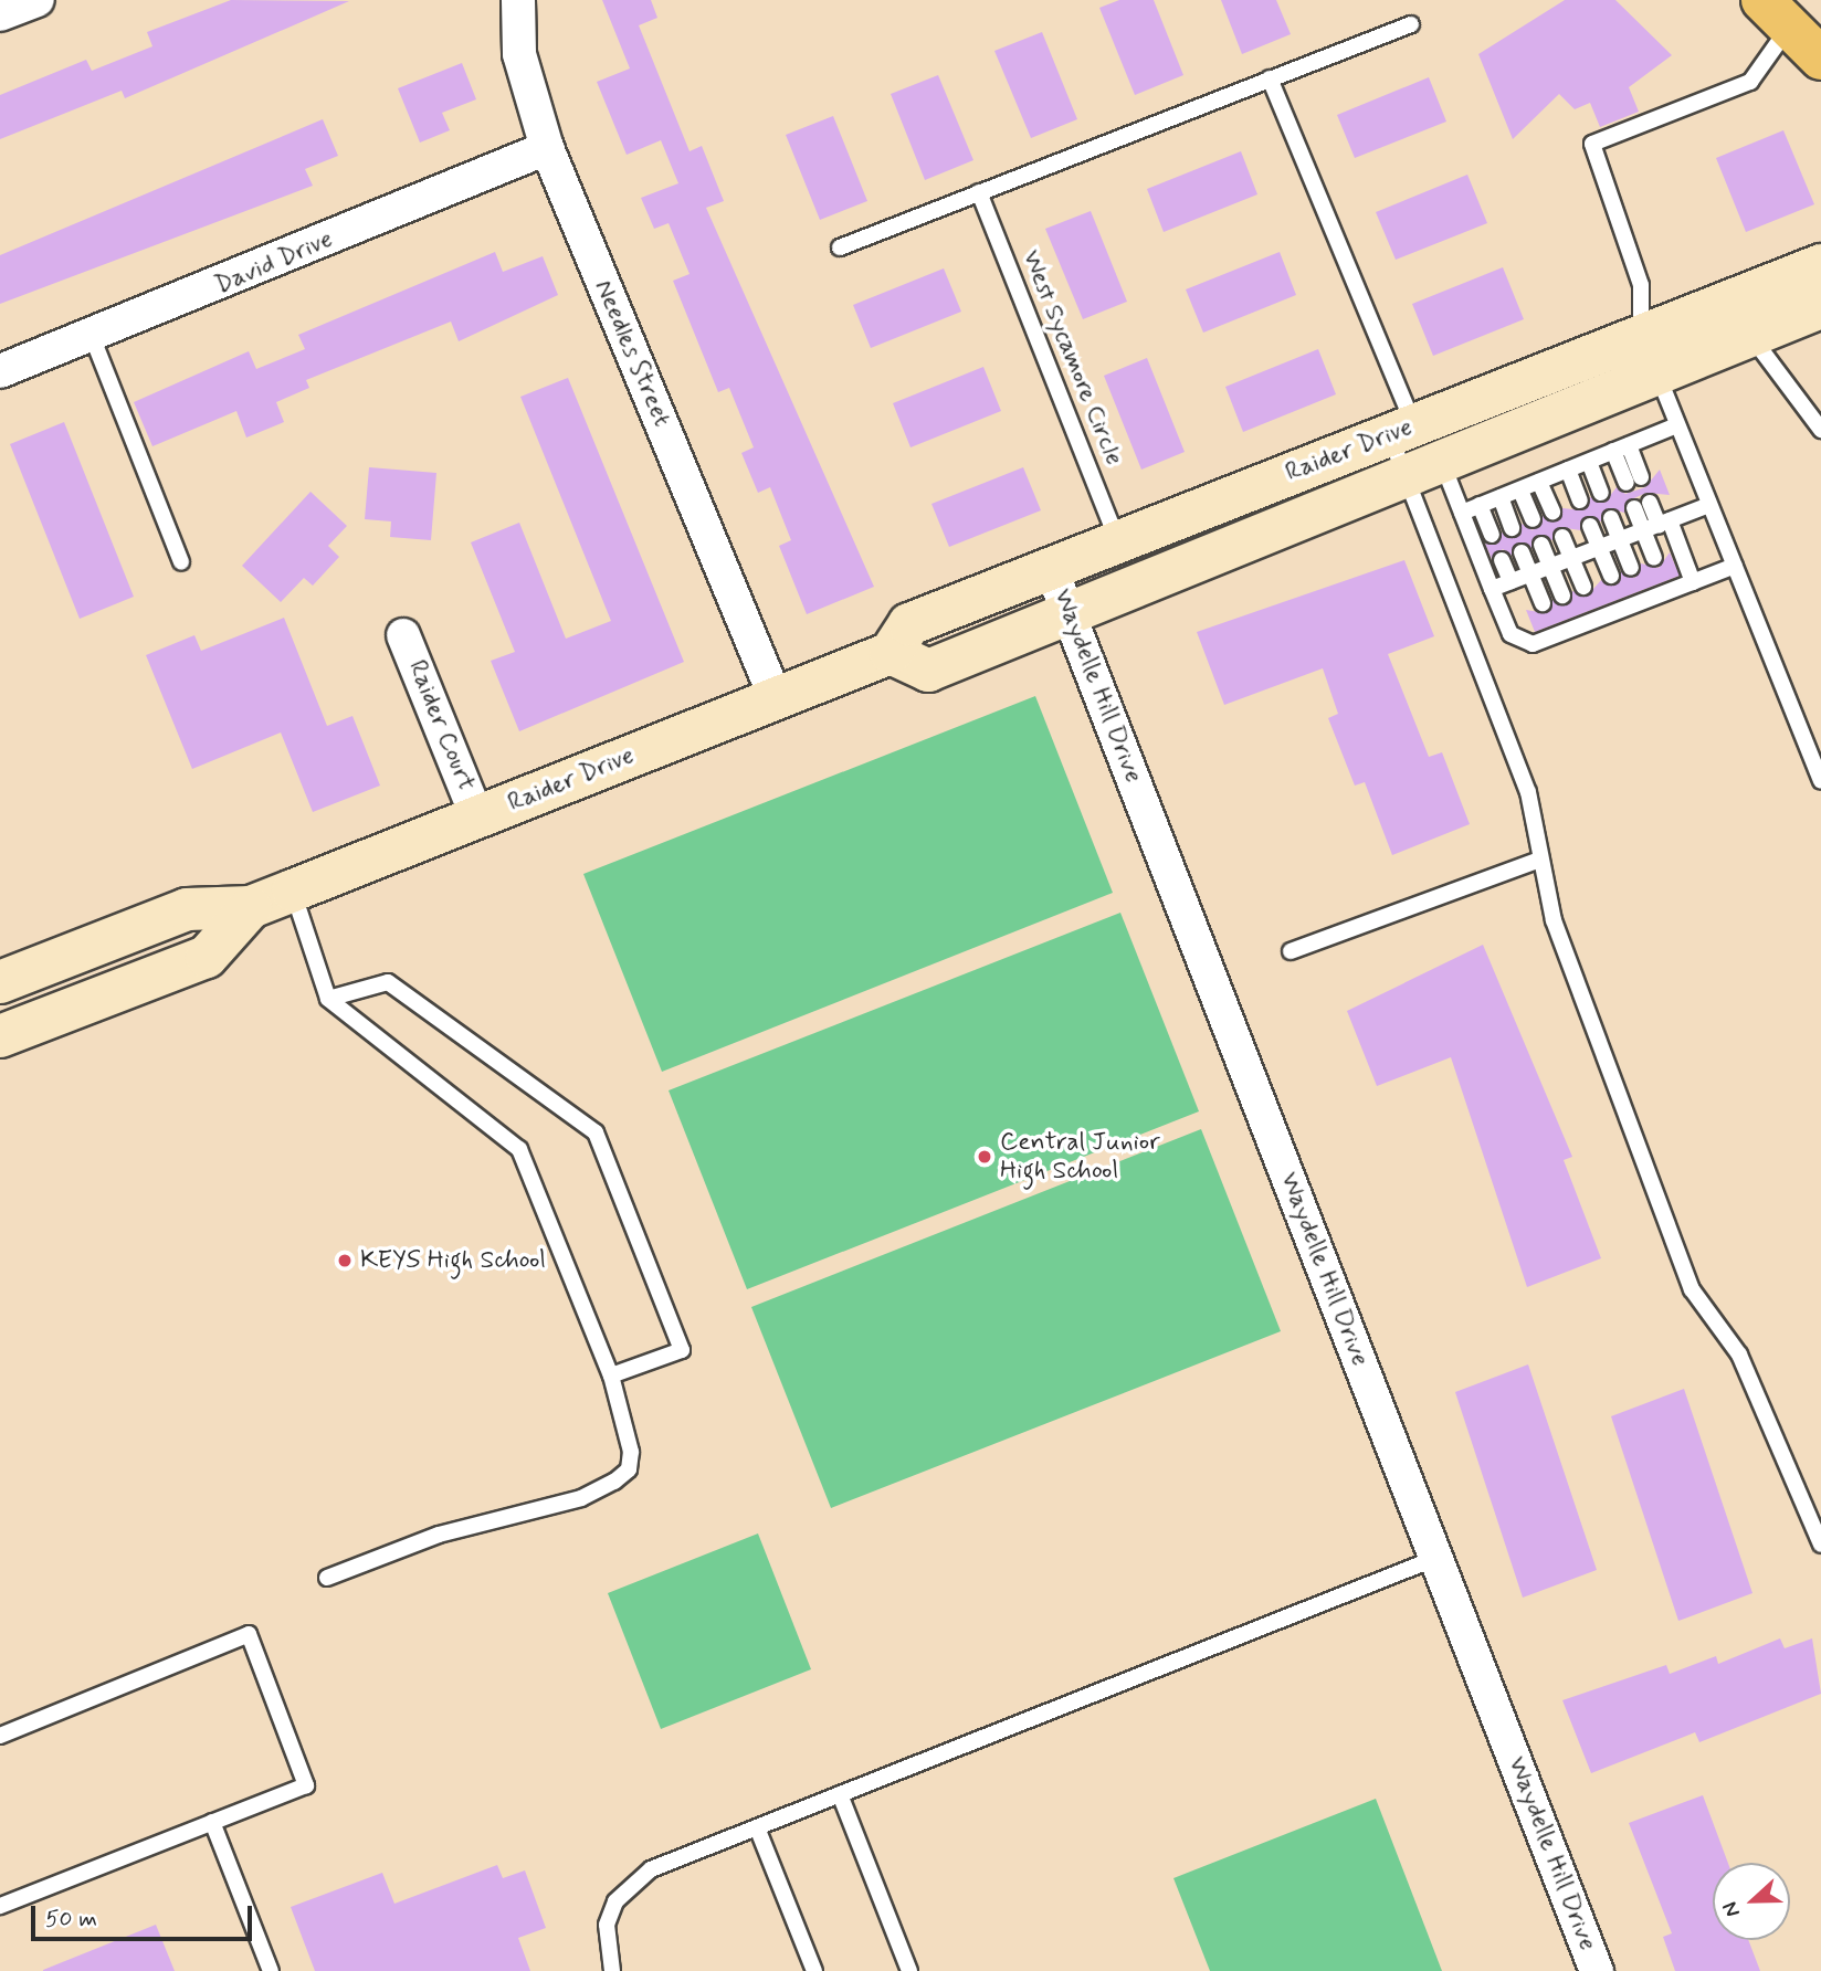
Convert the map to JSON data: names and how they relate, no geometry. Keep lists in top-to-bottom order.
{
  "streets": {
    "main road": ["Raider Drive"],
    "street": [
      "David Drive",
      "Needles Street",
      "Waydelle Hill Drive",
      "Raider Court"
    ],
    "lane": ["West Sycamore Circle"]
  },
  "crossings": [
    ["David Drive", "Needles Street"],
    ["Needles Street", "Raider Drive"],
    ["West Sycamore Circle", "Raider Drive"],
    ["Raider Drive", "Waydelle Hill Drive"],
    ["Raider Drive", "Raider Court"]
  ],
  "places": ["Central Junior High School", "KEYS High School"],
  "scale_bar": "50 m",
  "north": "left"
}
